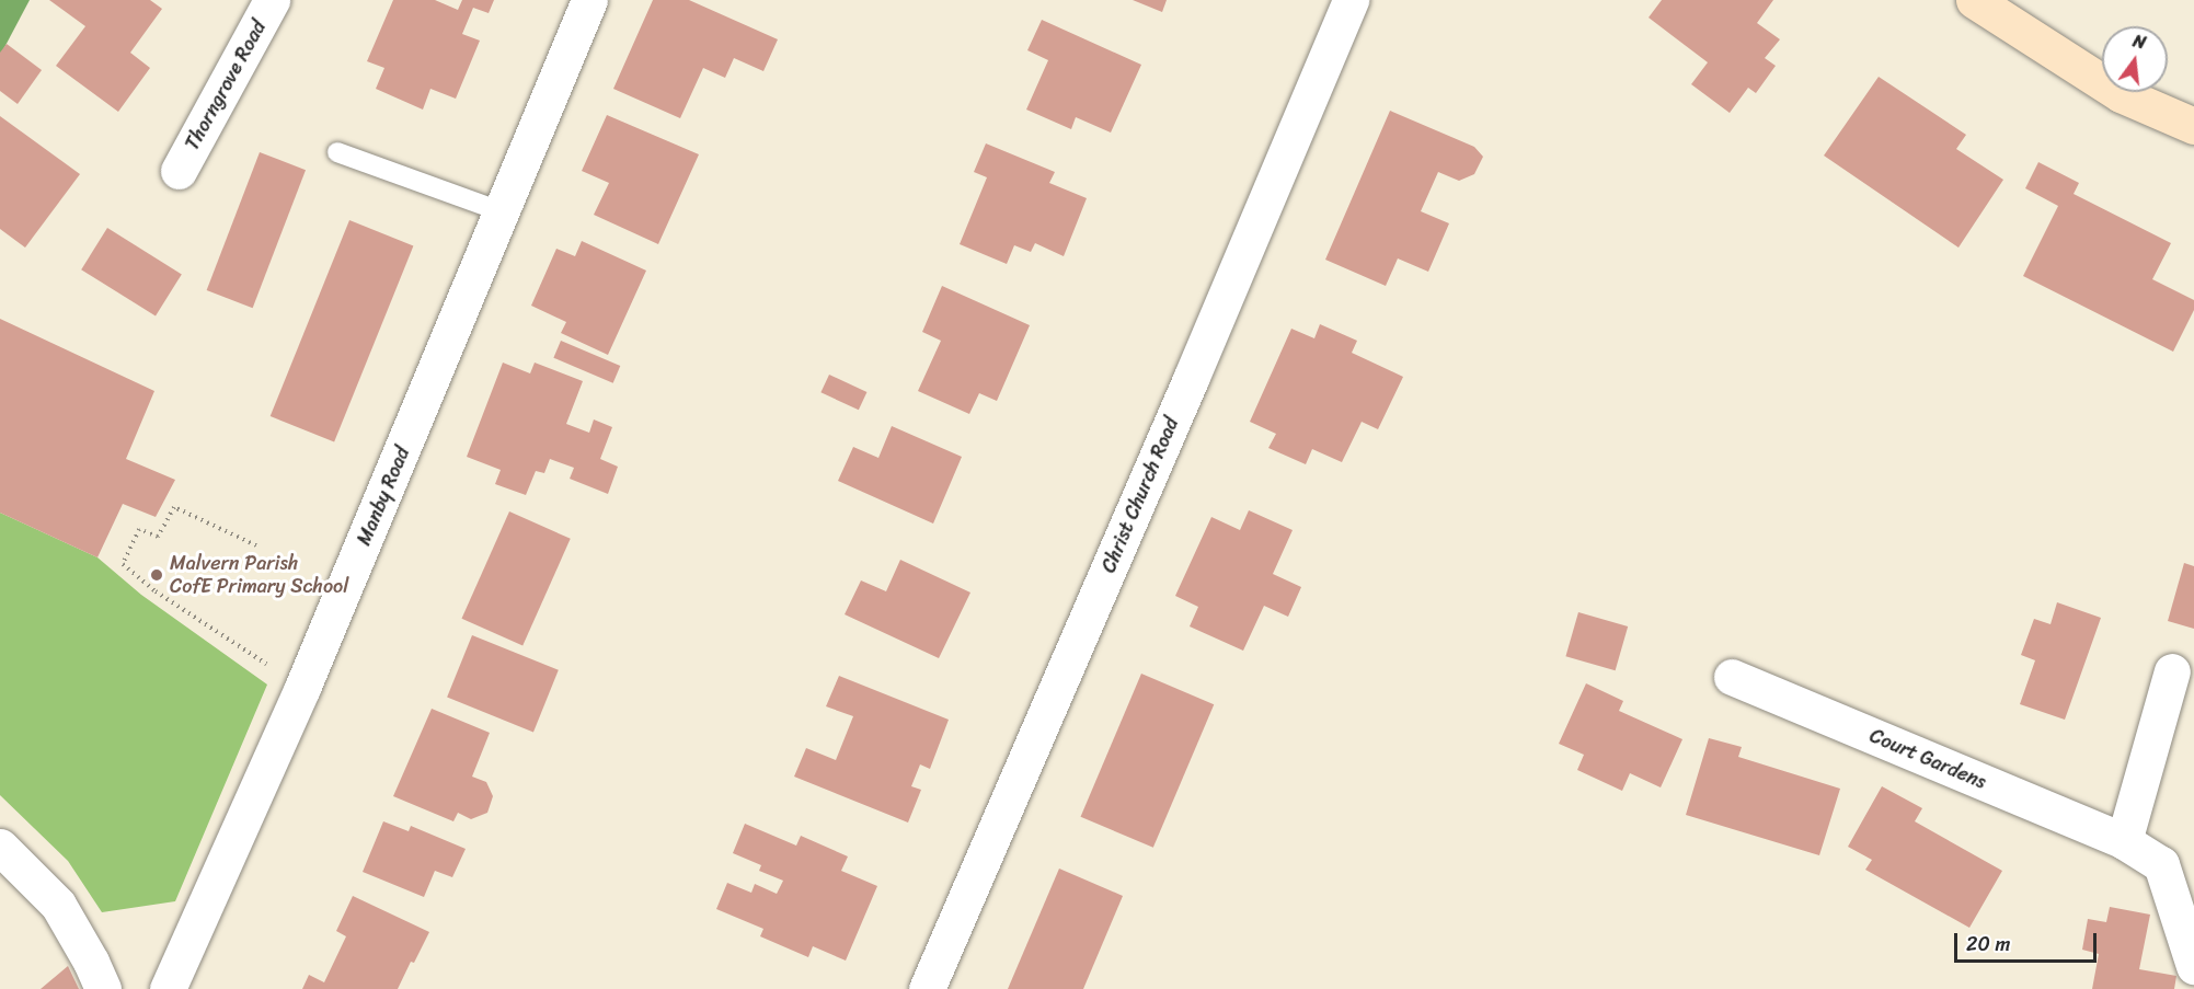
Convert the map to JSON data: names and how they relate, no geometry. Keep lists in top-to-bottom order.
{
  "streets": {
    "street": [
      "Thorngrove Road",
      "Christ Church Road",
      "Manby Road",
      "Court Gardens"
    ]
  },
  "places": ["Malvern Parish CofE Primary School"],
  "scale_bar": "20 m",
  "north": "top"
}
